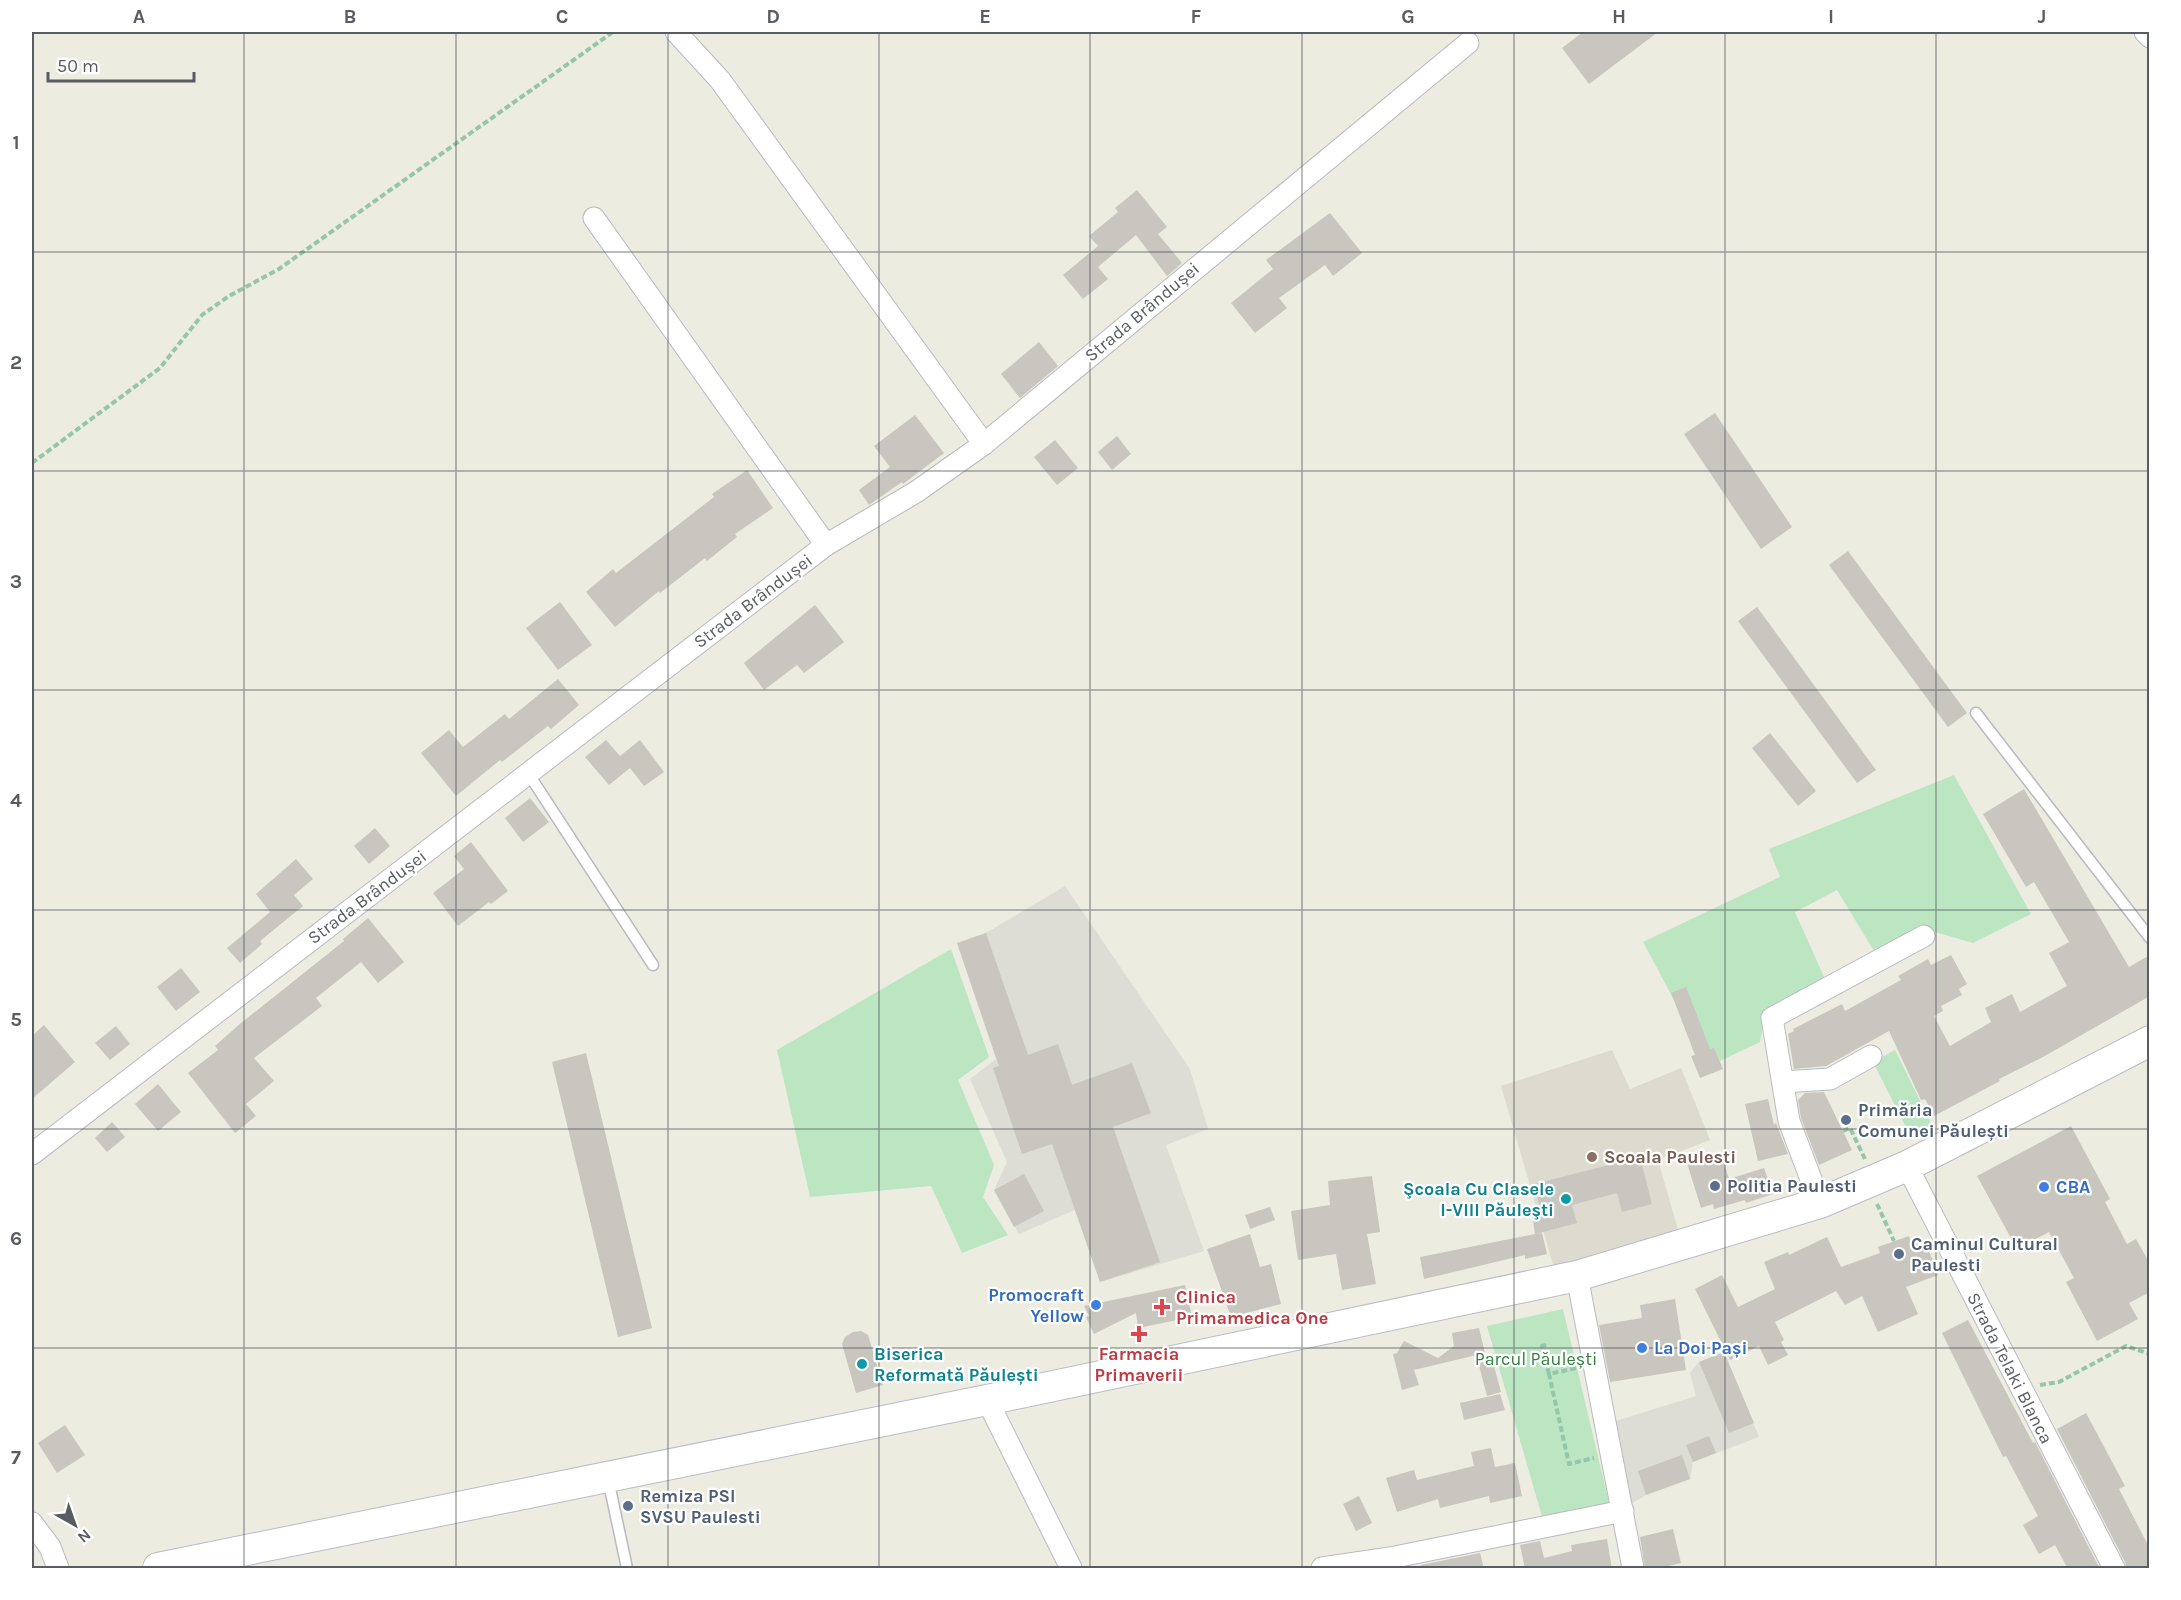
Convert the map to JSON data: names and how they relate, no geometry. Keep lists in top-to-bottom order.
{
  "streets": {
    "street": ["Strada Brândușei", "Strada Telaki Blanca"]
  },
  "parks": ["Parcul Păulești"],
  "places": {
    "other": [
      "Primăria Comunei Păulești",
      "Scoala Paulesti",
      "Politia Paulesti",
      "CBA",
      "Şcoala Cu Clasele I-VIII Păuleşti",
      "Caminul Cultural Paulesti",
      "Promocraft Yellow",
      "La Doi Pași",
      "Biserica Reformată Păulești",
      "Remiza PSI SVSU Paulesti"
    ],
    "health": ["Clinica Primamedica One", "Farmacia Primaverii"]
  },
  "scale_bar": "50 m",
  "north": "bottom right",
  "grid": {
    "columns": [
      "A",
      "B",
      "C",
      "D",
      "E",
      "F",
      "G",
      "H",
      "I",
      "J"
    ],
    "rows": [
      "1",
      "2",
      "3",
      "4",
      "5",
      "6",
      "7"
    ]
  }
}
